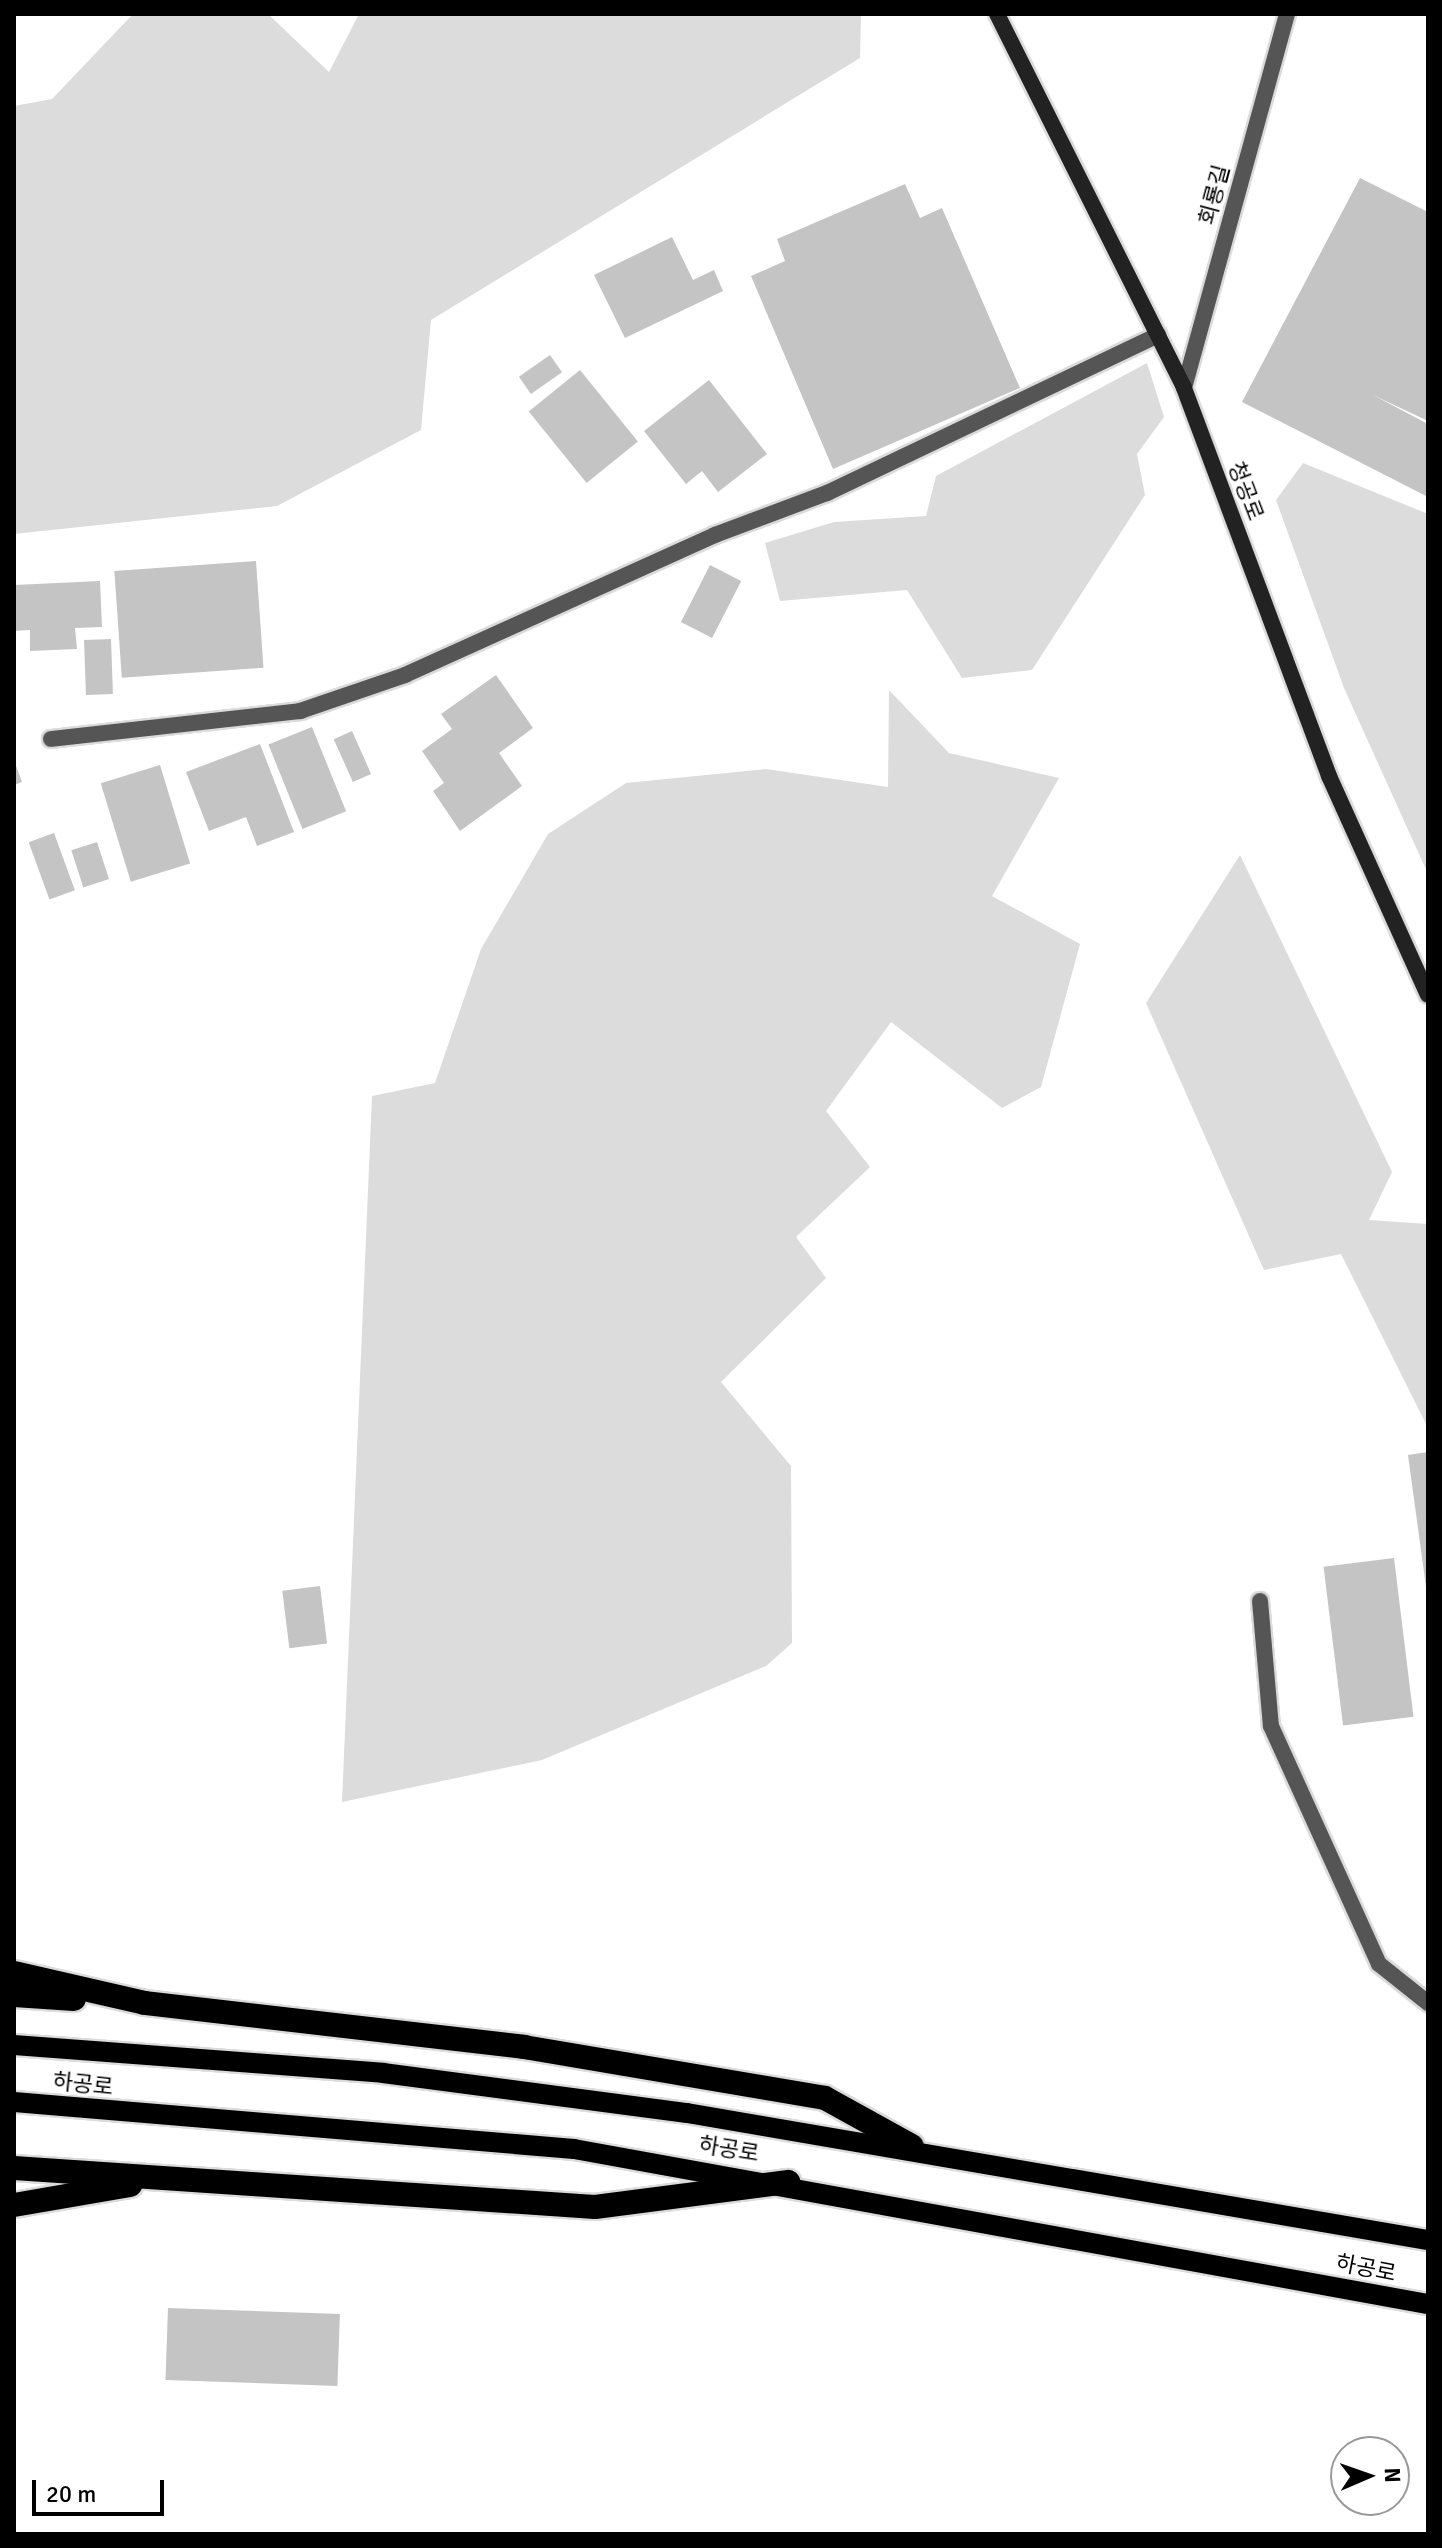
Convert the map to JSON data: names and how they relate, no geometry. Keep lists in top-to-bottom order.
{
  "streets": {
    "main road": ["하공로"],
    "street": ["회룡길", "청공로"]
  },
  "crossings": [
    ["회룡길", "청공로"]
  ],
  "scale_bar": "20 m",
  "north": "right"
}
